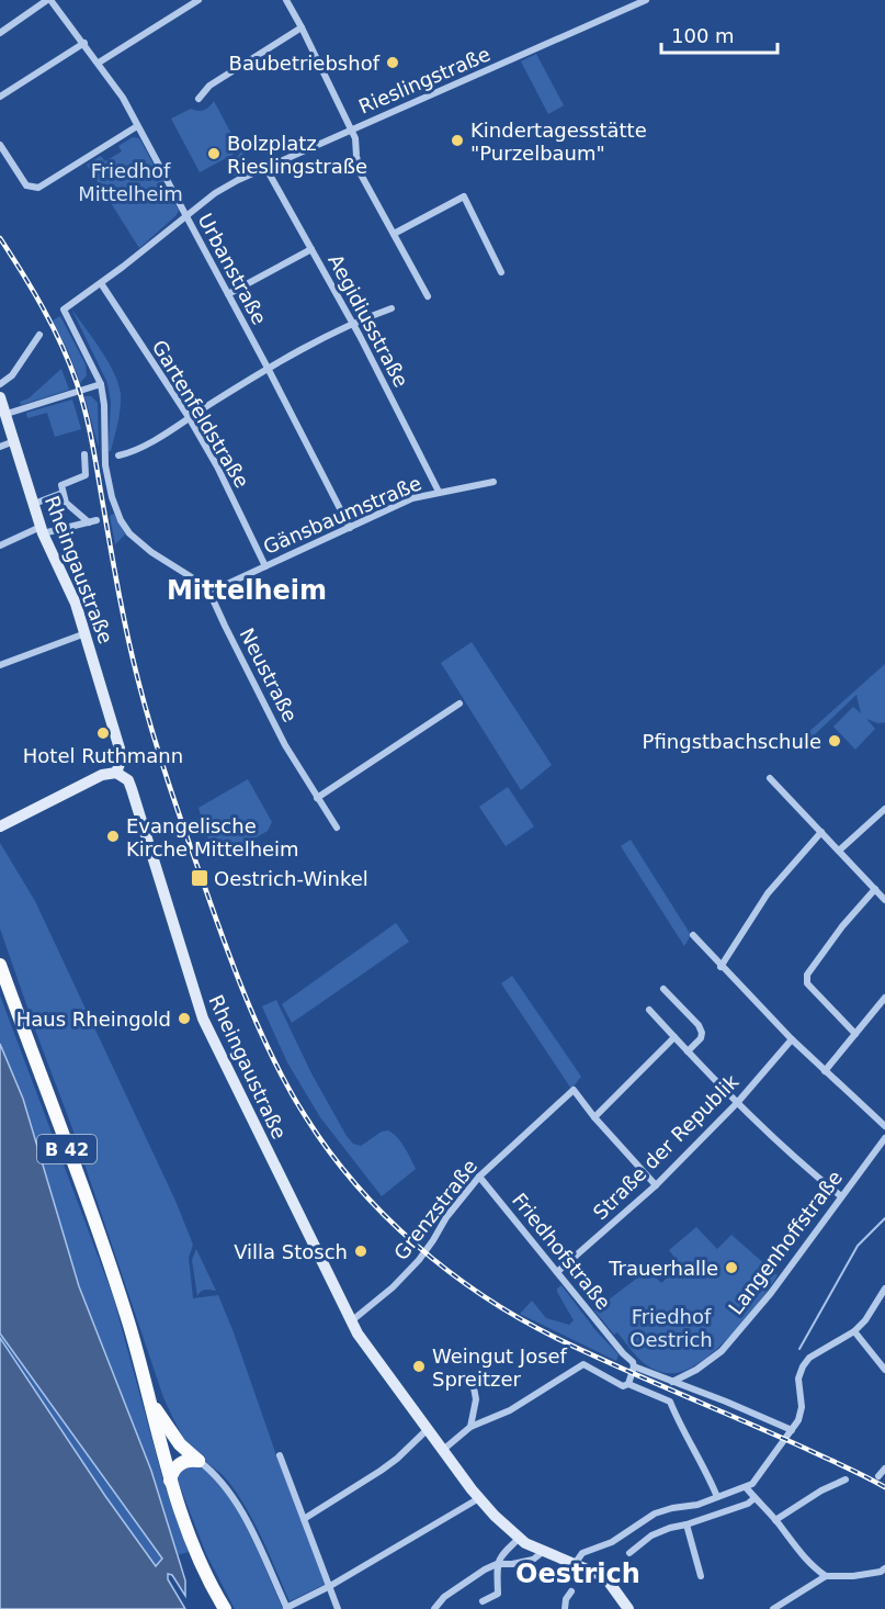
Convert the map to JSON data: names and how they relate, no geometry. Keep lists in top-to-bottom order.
{
  "streets": {
    "main road": ["Rheingaustraße", "B 42"],
    "street": [
      "Rieslingstraße",
      "Urbanstraße",
      "Aegidiusstraße",
      "Gartenfeldstraße",
      "Gänsbaumstraße",
      "Neustraße",
      "Straße der Republik",
      "Grenzstraße",
      "Langenhoffstraße",
      "Friedhofstraße"
    ]
  },
  "crossings": [
    ["Rieslingstraße", "Urbanstraße"],
    ["Rieslingstraße", "Aegidiusstraße"],
    ["Rieslingstraße", "Gartenfeldstraße"],
    ["Rieslingstraße", "Gänsbaumstraße"],
    ["Rieslingstraße", "Neustraße"],
    ["Urbanstraße", "Gänsbaumstraße"],
    ["Aegidiusstraße", "Gänsbaumstraße"],
    ["Gartenfeldstraße", "Gänsbaumstraße"],
    ["Gänsbaumstraße", "Neustraße"],
    ["Rheingaustraße", "Grenzstraße"],
    ["Straße der Republik", "Friedhofstraße"],
    ["Grenzstraße", "Friedhofstraße"]
  ],
  "districts": ["Mittelheim", "Oestrich"],
  "parks": ["Friedhof Mittelheim", "Friedhof Oestrich"],
  "places": {
    "other": [
      "Baubetriebshof",
      "Kindertagesstätte \"Purzelbaum\"",
      "Bolzplatz Rieslingstraße",
      "Hotel Ruthmann",
      "Pfingstbachschule",
      "Evangelische Kirche Mittelheim",
      "Haus Rheingold",
      "Villa Stosch",
      "Trauerhalle",
      "Weingut Josef Spreitzer"
    ],
    "transit": ["Oestrich-Winkel"]
  },
  "scale_bar": "100 m"
}
